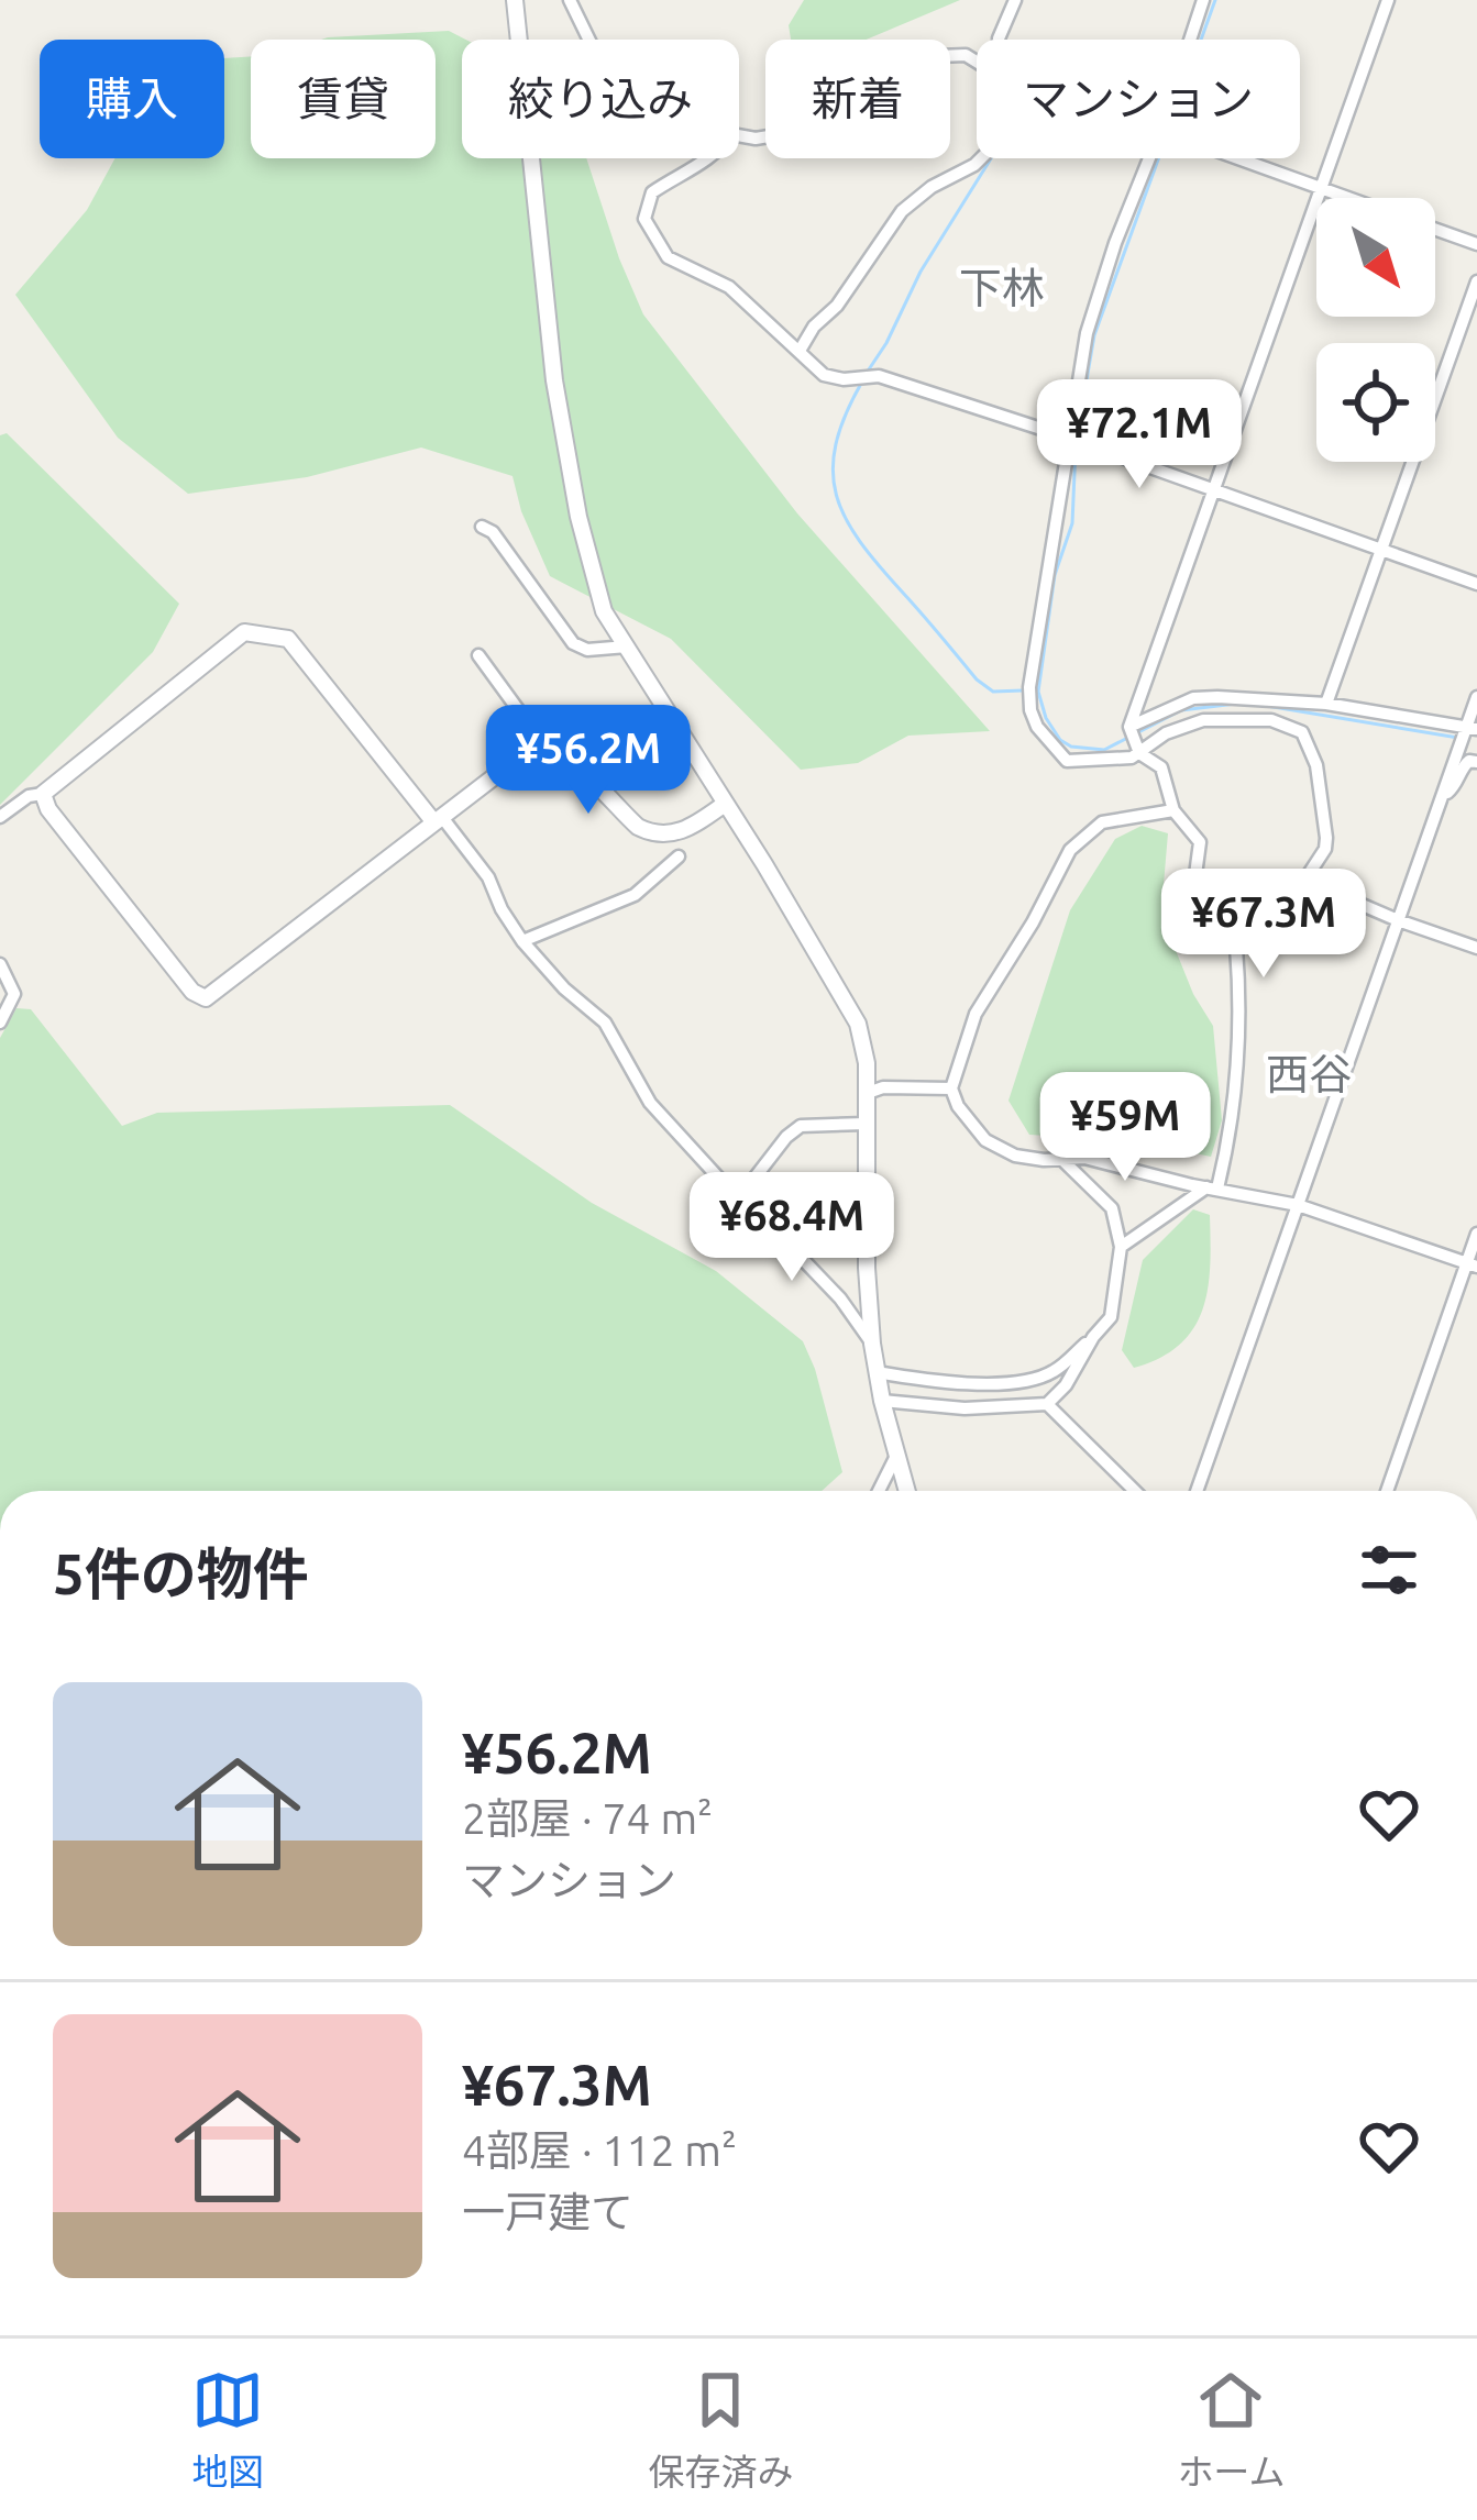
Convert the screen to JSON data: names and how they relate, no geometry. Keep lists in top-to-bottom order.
{
  "districts": ["下林", "西谷"],
  "north": "bottom right",
  "page": {
    "chip": [
      "購入",
      "賃貸",
      "絞り込み",
      "新着",
      "マンション"
    ],
    "price": [
      "¥72.1M",
      "¥56.2M",
      "¥67.3M",
      "¥59M",
      "¥68.4M"
    ],
    "heading": "5件の物件",
    "list": [
      {
        "name": "¥56.2M",
        "note": "2部屋 · 74 m² · マンション"
      },
      {
        "name": "¥67.3M",
        "note": "4部屋 · 112 m² · 一戸建て"
      }
    ],
    "tabs": ["地図", "保存済み", "ホーム"]
  }
}
